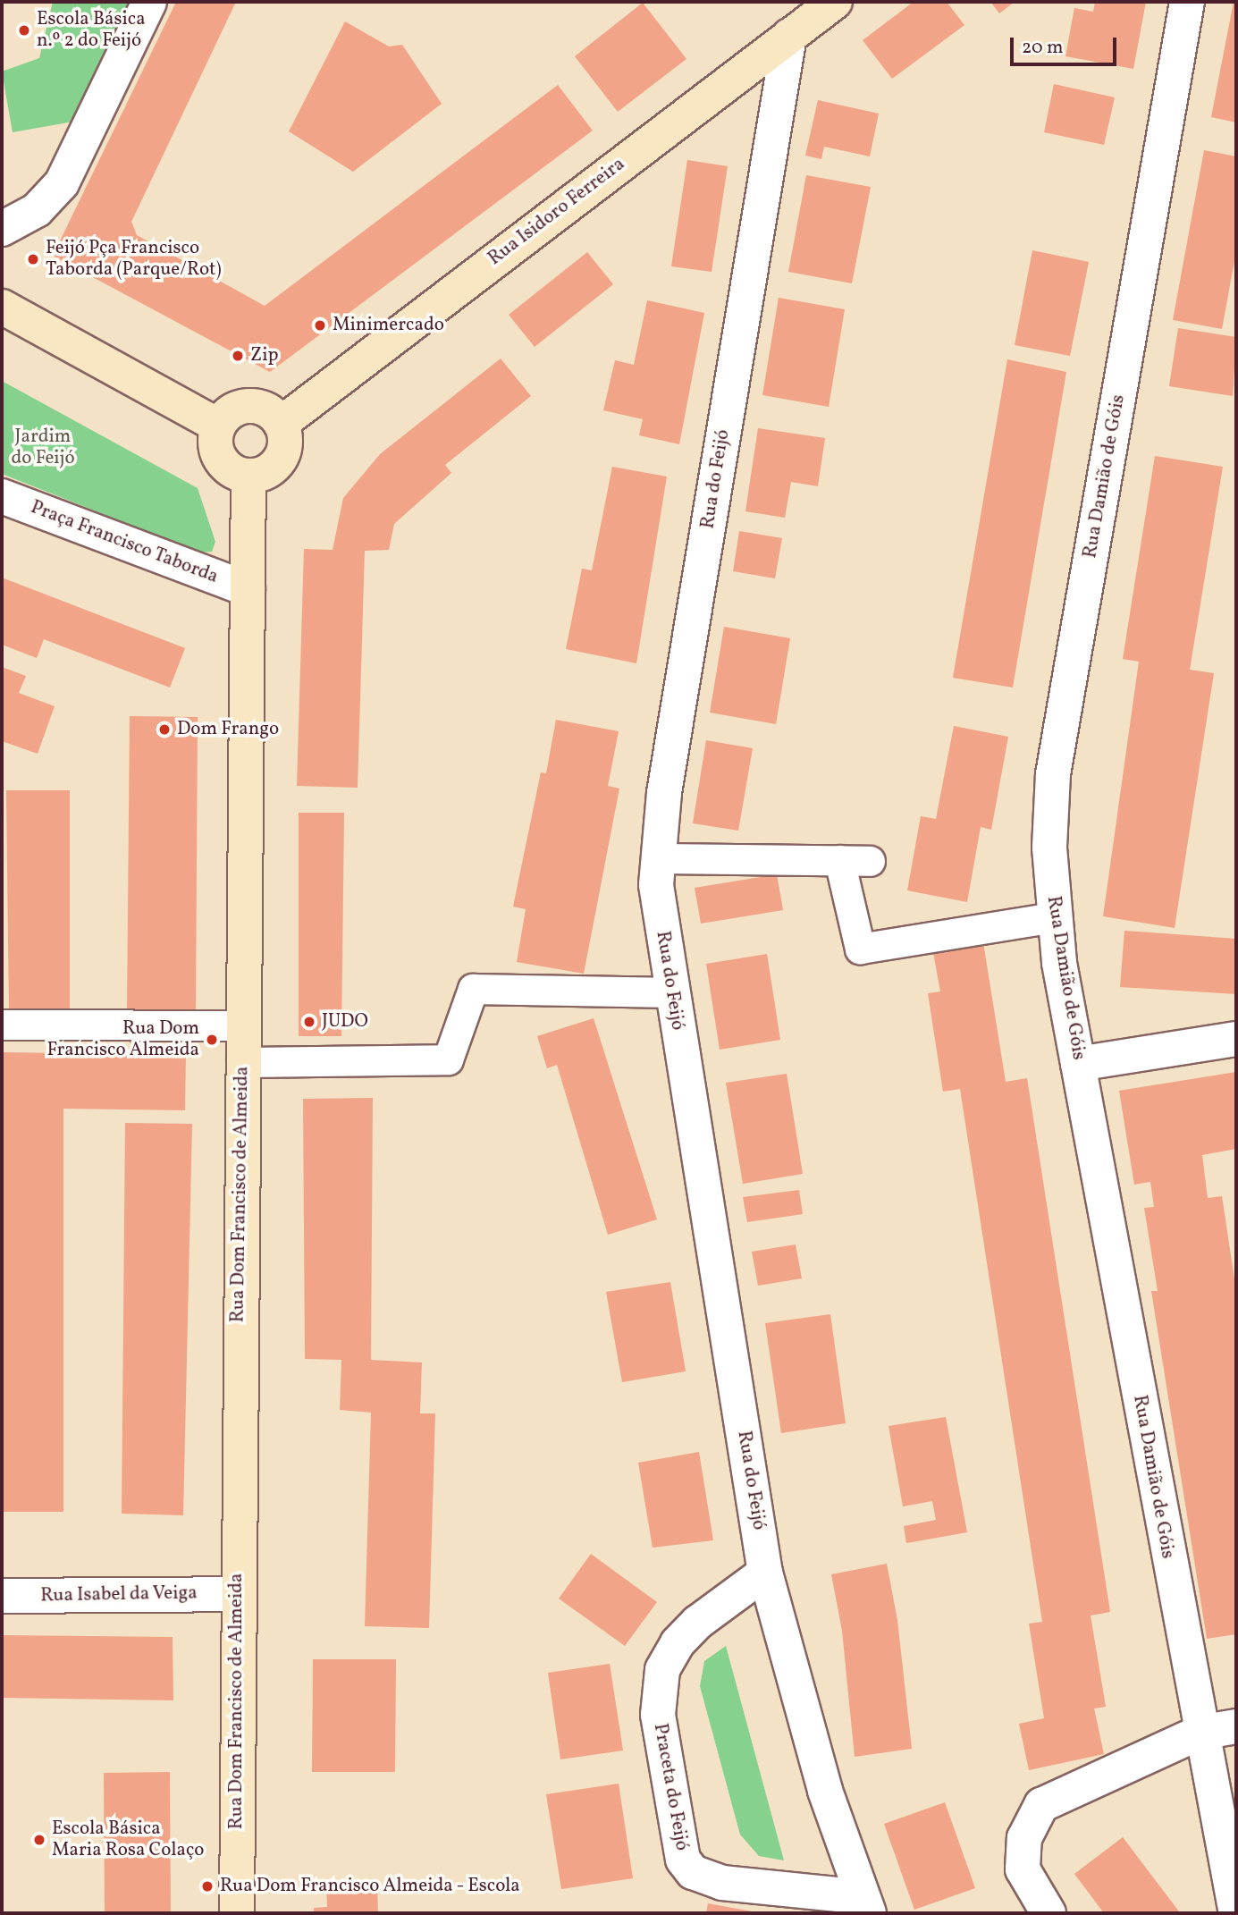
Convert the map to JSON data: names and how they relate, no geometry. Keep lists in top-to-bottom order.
{
  "streets": {
    "main road": ["Rua Isidoro Ferreira", "Rua Dom Francisco de Almeida"],
    "street": [
      "Rua Damião de Góis",
      "Rua do Feijó",
      "Praça Francisco Taborda",
      "Rua Isabel da Veiga",
      "Praceta do Feijó"
    ]
  },
  "crossings": [
    ["Rua Isidoro Ferreira", "Rua do Feijó"],
    ["Rua Isidoro Ferreira", "Rua Dom Francisco de Almeida"],
    ["Rua do Feijó", "Praceta do Feijó"],
    ["Praça Francisco Taborda", "Rua Dom Francisco de Almeida"],
    ["Rua Dom Francisco de Almeida", "Rua Isabel da Veiga"]
  ],
  "parks": ["Jardim do Feijó"],
  "places": [
    "Escola Básica n.º 2 do Feijó",
    "Feijó Pça Francisco Taborda (Parque/Rot)",
    "Minimercado",
    "Zip",
    "Dom Frango",
    "JUDO",
    "Rua Dom Francisco Almeida",
    "Escola Básica Maria Rosa Colaço",
    "Rua Dom Francisco Almeida - Escola"
  ],
  "scale_bar": "20 m"
}
